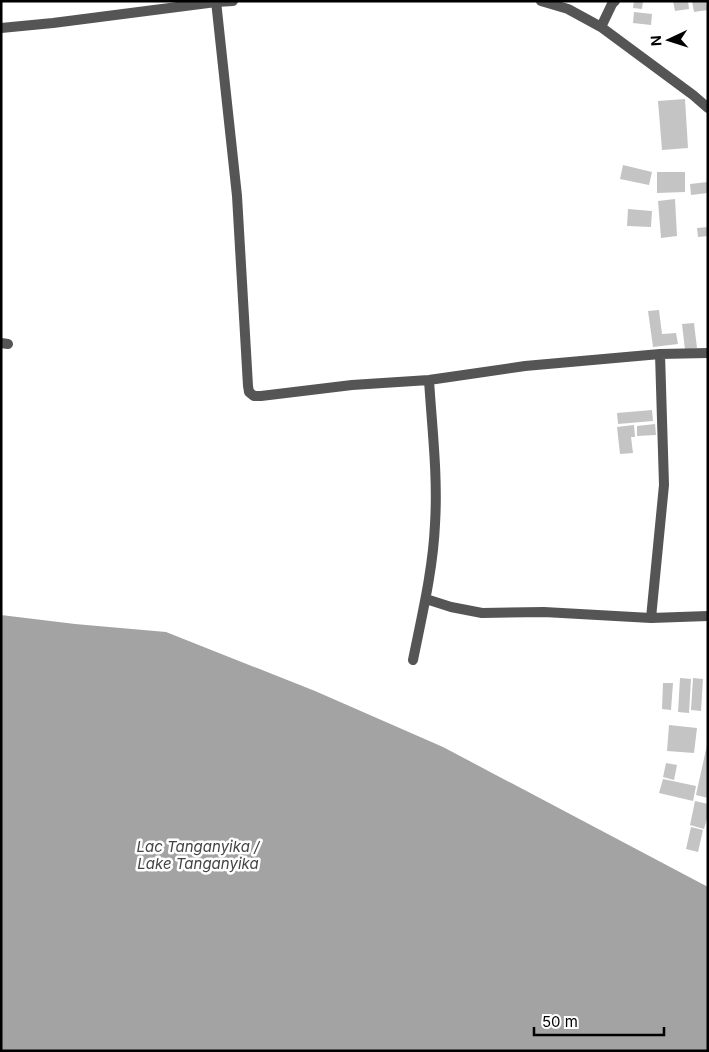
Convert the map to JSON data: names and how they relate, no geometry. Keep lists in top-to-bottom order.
{
  "water": ["Lac Tanganyika / Lake Tanganyika"],
  "scale_bar": "50 m",
  "north": "left"
}
